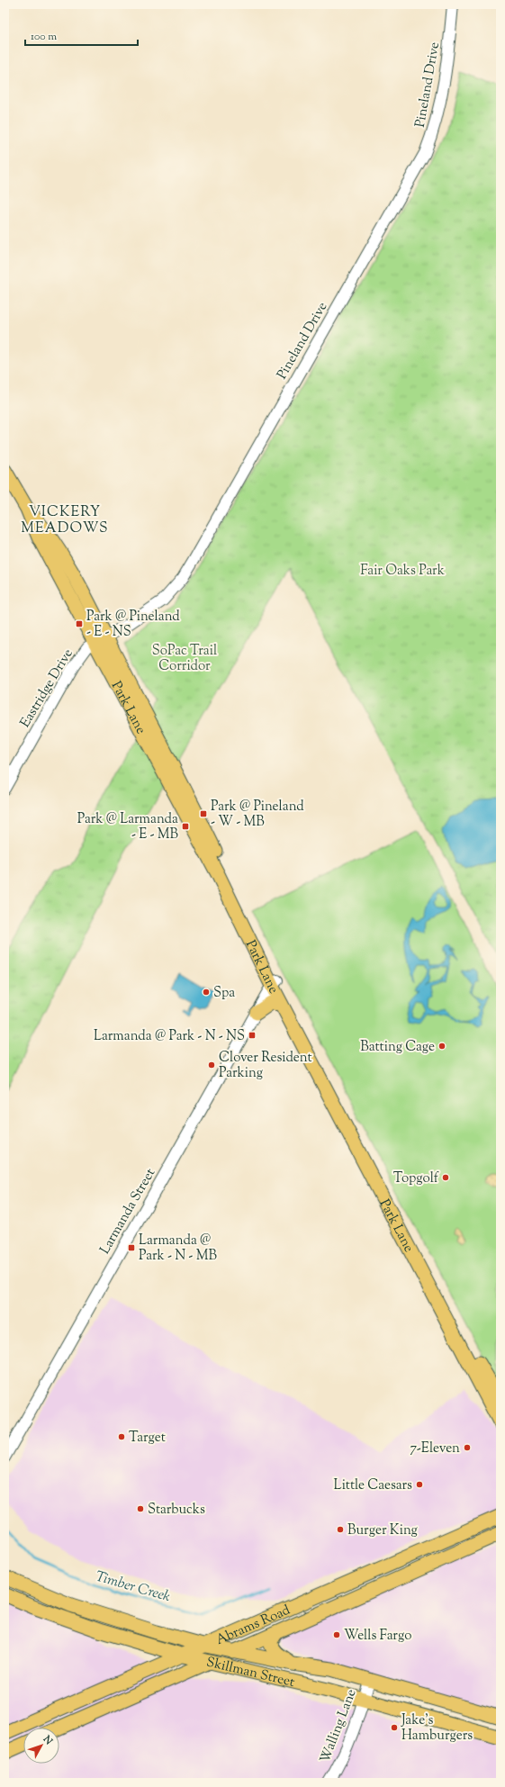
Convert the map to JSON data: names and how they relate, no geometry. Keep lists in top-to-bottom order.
{
  "streets": {
    "main road": ["Park Lane", "Abrams Road", "Skillman Street"],
    "street": [
      "Pineland Drive",
      "Eastridge Drive",
      "Larmanda Street",
      "Walling Lane"
    ]
  },
  "crossings": [
    ["Pineland Drive", "Eastridge Drive"],
    ["Pineland Drive", "Park Lane"],
    ["Eastridge Drive", "Park Lane"],
    ["Park Lane", "Larmanda Street"],
    ["Abrams Road", "Skillman Street"],
    ["Skillman Street", "Walling Lane"]
  ],
  "districts": ["VICKERY MEADOWS"],
  "water": ["Timber Creek"],
  "parks": ["Fair Oaks Park", "SoPac Trail Corridor"],
  "places": {
    "transit": [
      "Park @ Pineland - E - NS",
      "Park @ Pineland - W - MB",
      "Park @ Larmanda - E - MB",
      "Larmanda @ Park - N - NS",
      "Larmanda @ Park - N - MB"
    ],
    "other": [
      "Spa",
      "Batting Cage",
      "Clover Resident Parking",
      "Topgolf",
      "Target",
      "7-Eleven",
      "Little Caesars",
      "Starbucks",
      "Burger King",
      "Wells Fargo",
      "Jake's Hamburgers"
    ]
  },
  "scale_bar": "100 m",
  "north": "top right"
}
